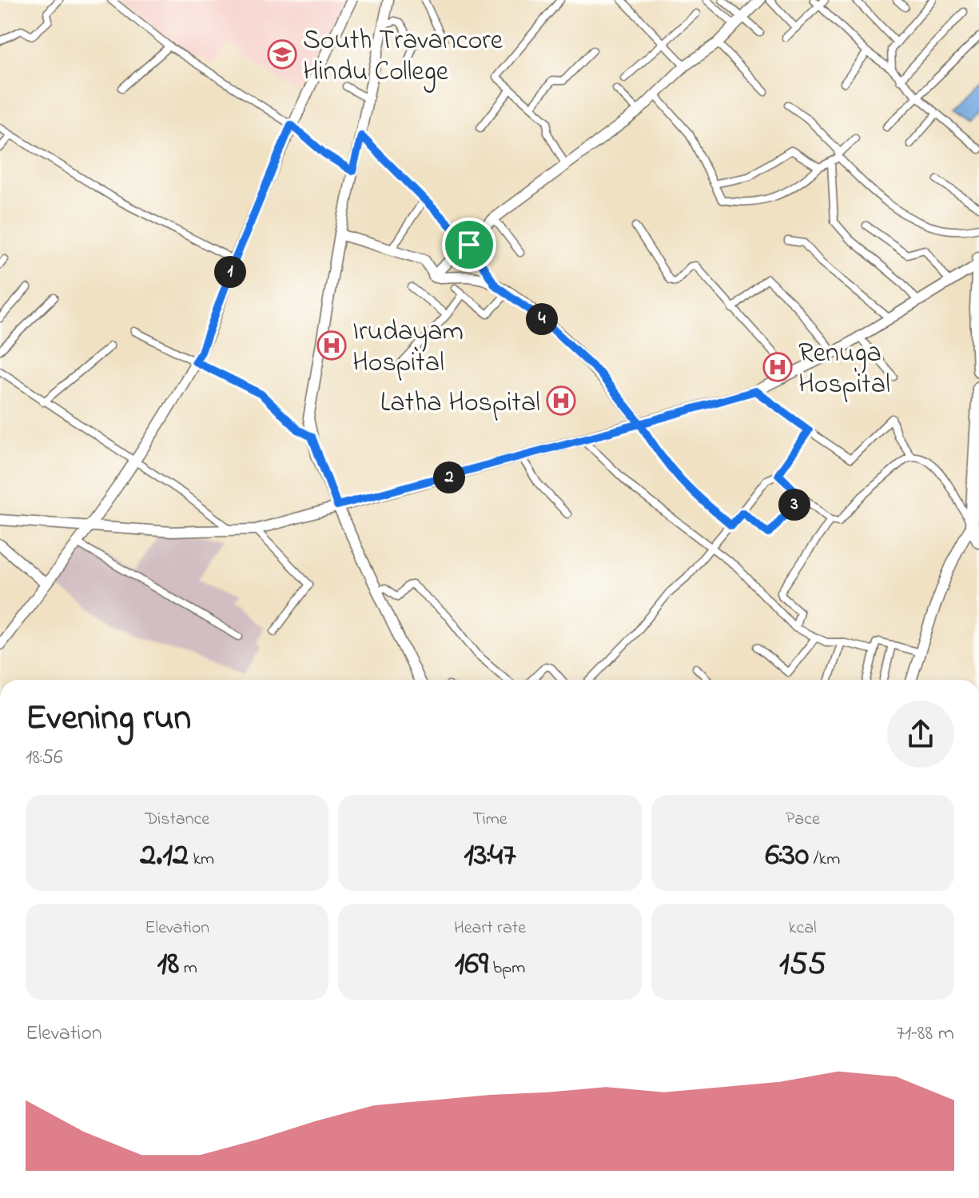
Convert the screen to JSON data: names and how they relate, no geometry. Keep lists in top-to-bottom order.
{
  "places": {
    "school or university": ["South Travancore Hindu College"],
    "hospital": ["Irudayam Hospital", "Renuga Hospital", "Latha Hospital"]
  },
  "page": {
    "pins": [
      "1",
      "4",
      "2",
      "3"
    ],
    "heading": ["Evening run", "18:56"],
    "stats": [
      ["Distance", "2.12 km"],
      ["Time", "13:47"],
      ["Pace", "6:30 /km"],
      ["Elevation", "18 m"],
      ["Heart rate", "169 bpm"],
      ["kcal", "155"]
    ],
    "chart": ["Elevation", "71–88 m"]
  }
}
